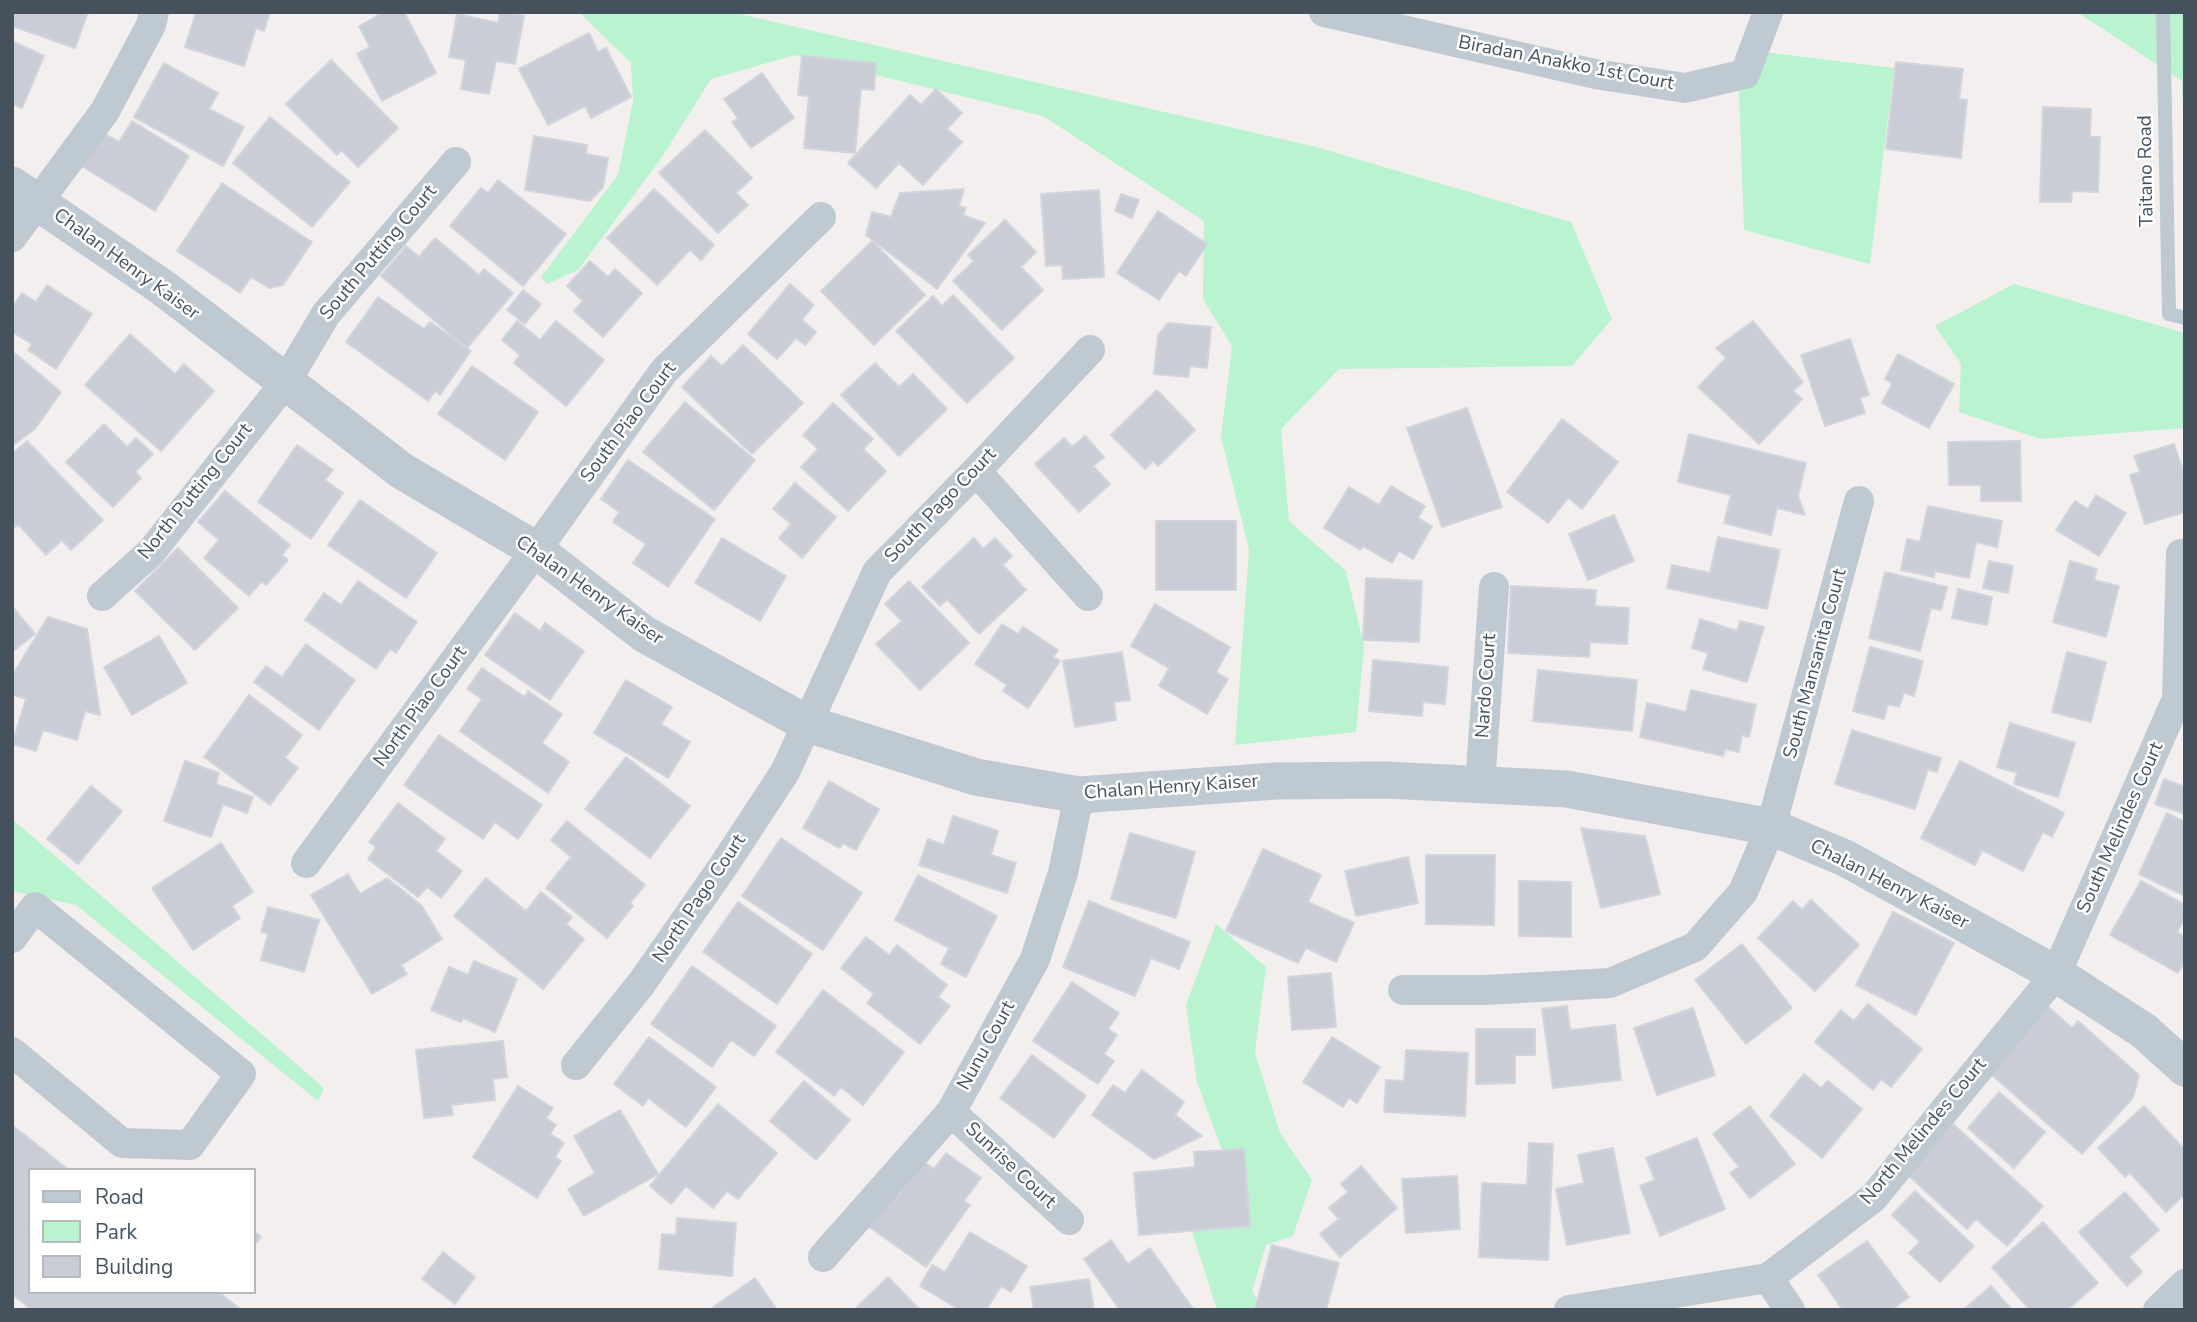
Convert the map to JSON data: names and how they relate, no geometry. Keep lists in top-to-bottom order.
{
  "streets": {
    "street": [
      "Biradan Anakko 1st Court",
      "South Putting Court",
      "Chalan Henry Kaiser",
      "South Piao Court",
      "North Putting Court",
      "South Pago Court",
      "South Mansanita Court",
      "Nardo Court",
      "North Piao Court",
      "South Melindes Court",
      "North Pago Court",
      "Nunu Court",
      "North Melindes Court",
      "Sunrise Court"
    ],
    "lane": ["Taitano Road"]
  },
  "crossings": [
    ["South Putting Court", "Chalan Henry Kaiser"],
    ["South Putting Court", "North Putting Court"],
    ["Chalan Henry Kaiser", "South Piao Court"],
    ["Chalan Henry Kaiser", "North Putting Court"],
    ["Chalan Henry Kaiser", "South Pago Court"],
    ["Chalan Henry Kaiser", "South Mansanita Court"],
    ["Chalan Henry Kaiser", "Nardo Court"],
    ["Chalan Henry Kaiser", "North Piao Court"],
    ["Chalan Henry Kaiser", "South Melindes Court"],
    ["Chalan Henry Kaiser", "North Pago Court"],
    ["Chalan Henry Kaiser", "Nunu Court"],
    ["Chalan Henry Kaiser", "North Melindes Court"],
    ["South Piao Court", "North Piao Court"],
    ["South Pago Court", "North Pago Court"],
    ["South Melindes Court", "North Melindes Court"],
    ["Nunu Court", "Sunrise Court"]
  ],
  "legend": ["Road", "Park", "Building"]
}
